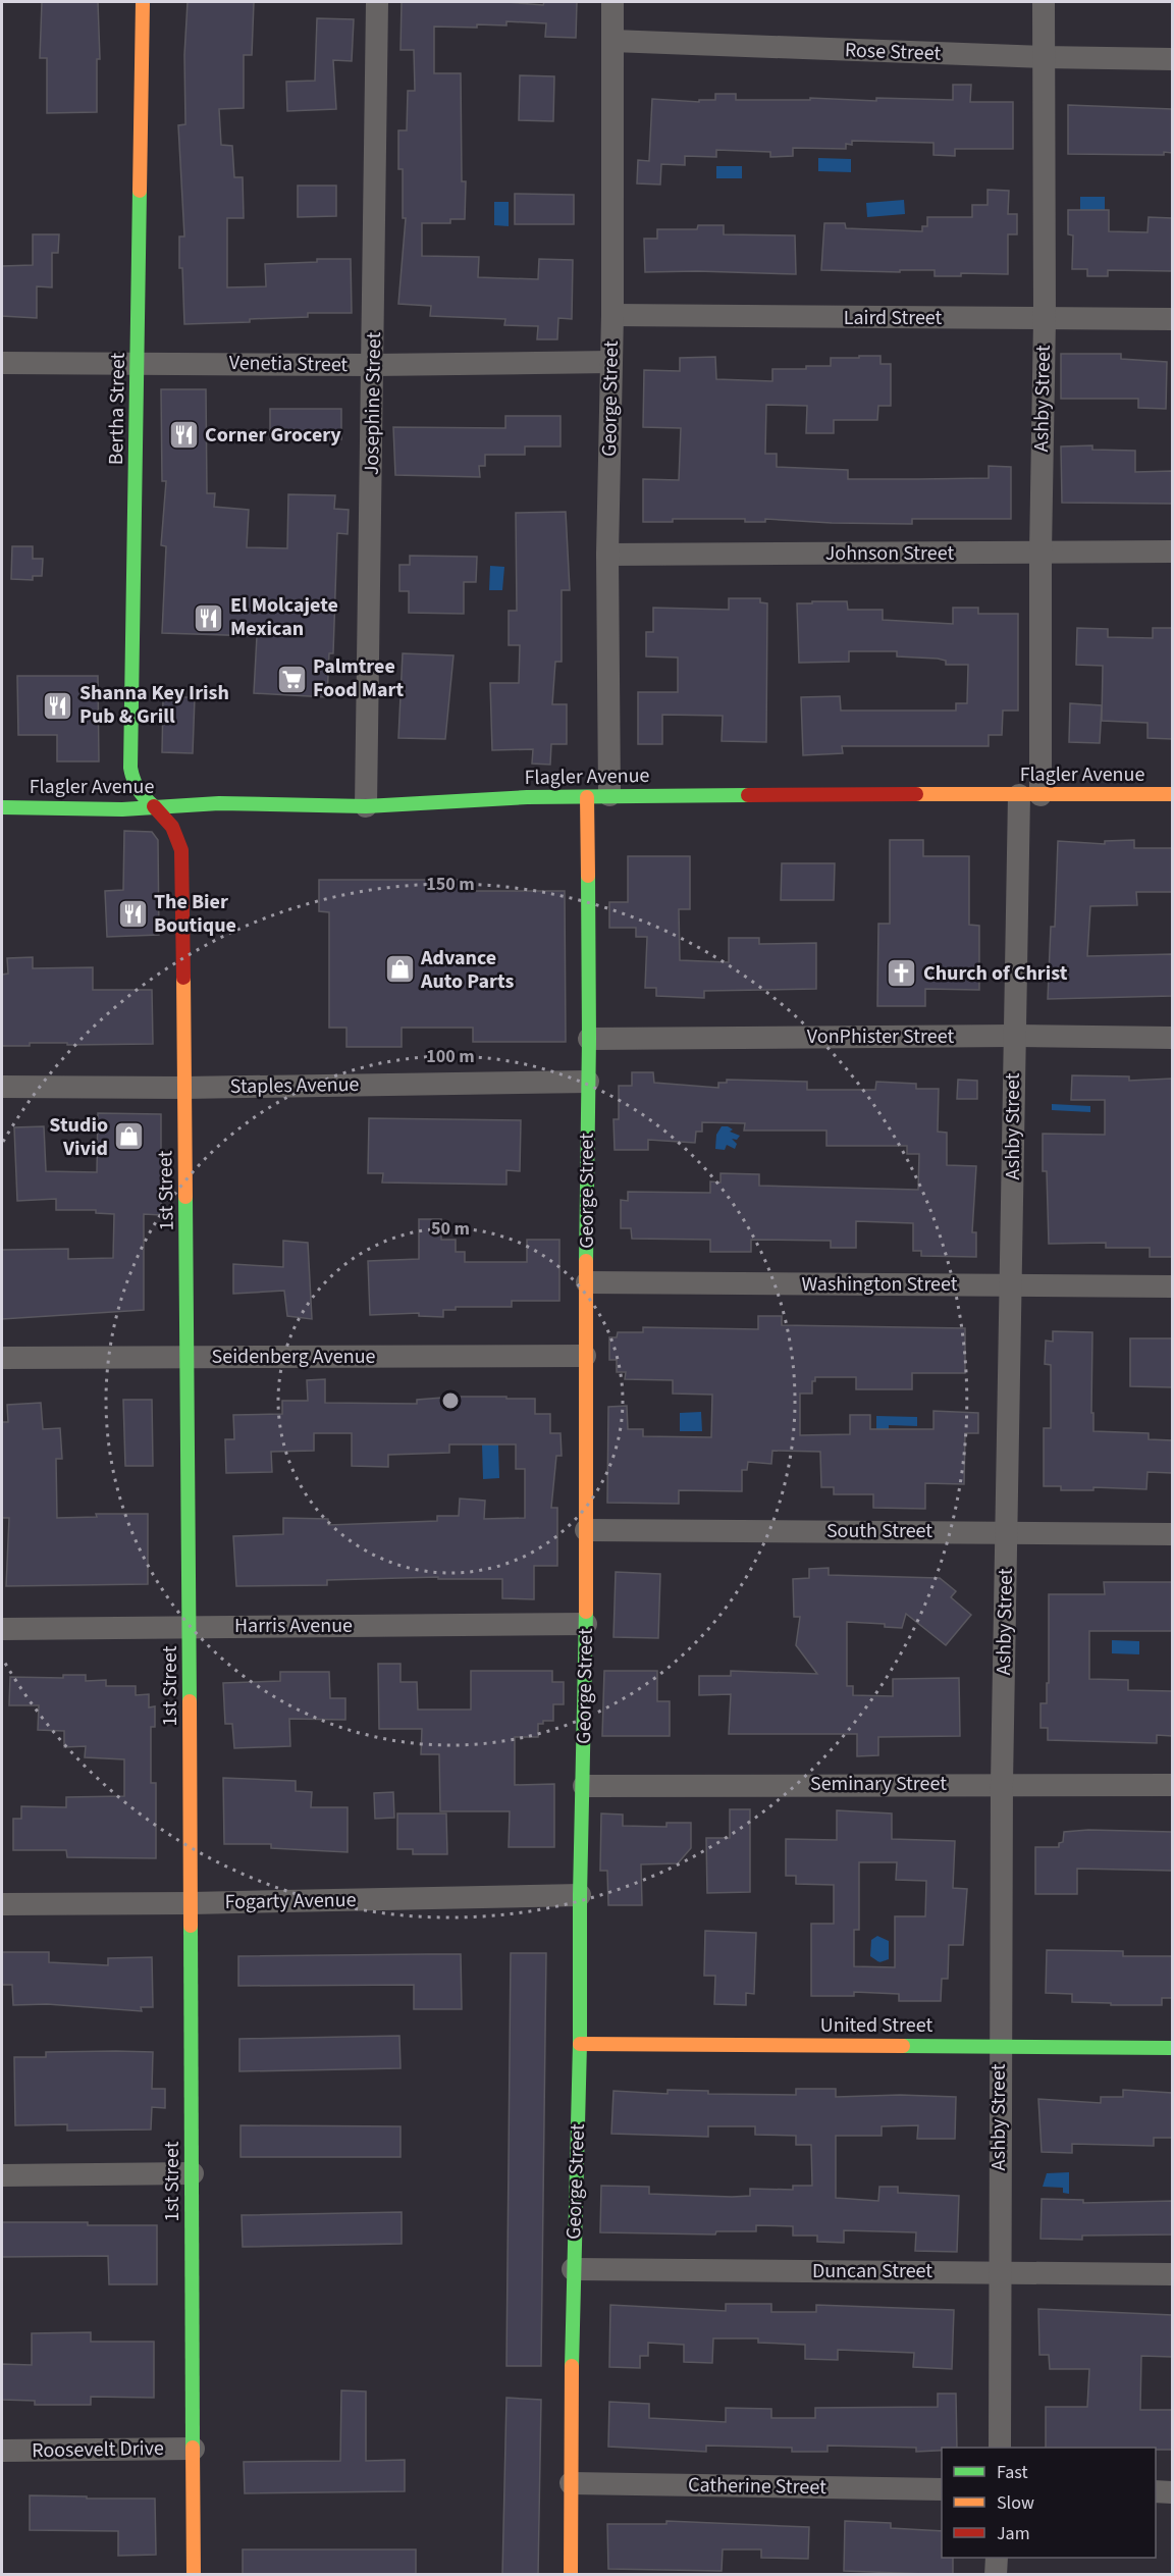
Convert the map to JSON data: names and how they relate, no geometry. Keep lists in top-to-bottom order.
{
  "streets": {
    "street": [
      "Rose Street",
      "Laird Street",
      "Venetia Street",
      "George Street",
      "Ashby Street",
      "Josephine Street",
      "Bertha Street",
      "Johnson Street",
      "Flagler Avenue",
      "VonPhister Street",
      "Staples Avenue",
      "1st Street",
      "Washington Street",
      "Seidenberg Avenue",
      "South Street",
      "Harris Avenue",
      "Seminary Street",
      "Fogarty Avenue",
      "United Street",
      "Duncan Street",
      "Roosevelt Drive",
      "Catherine Street"
    ]
  },
  "crossings": [
    ["Rose Street", "George Street"],
    ["Rose Street", "Ashby Street"],
    ["Laird Street", "George Street"],
    ["Laird Street", "Ashby Street"],
    ["Venetia Street", "George Street"],
    ["Venetia Street", "Josephine Street"],
    ["Venetia Street", "Bertha Street"],
    ["George Street", "Johnson Street"],
    ["George Street", "Flagler Avenue"],
    ["George Street", "VonPhister Street"],
    ["George Street", "Staples Avenue"],
    ["George Street", "Washington Street"],
    ["George Street", "Seidenberg Avenue"],
    ["George Street", "South Street"],
    ["George Street", "Harris Avenue"],
    ["George Street", "Seminary Street"],
    ["George Street", "Fogarty Avenue"],
    ["George Street", "United Street"],
    ["George Street", "Duncan Street"],
    ["George Street", "Catherine Street"],
    ["Ashby Street", "Johnson Street"],
    ["Ashby Street", "Flagler Avenue"],
    ["Ashby Street", "VonPhister Street"],
    ["Ashby Street", "Washington Street"],
    ["Ashby Street", "South Street"],
    ["Ashby Street", "Seminary Street"],
    ["Ashby Street", "United Street"],
    ["Ashby Street", "Duncan Street"],
    ["Josephine Street", "Flagler Avenue"],
    ["Bertha Street", "Flagler Avenue"],
    ["Bertha Street", "1st Street"],
    ["Flagler Avenue", "1st Street"],
    ["Staples Avenue", "1st Street"],
    ["1st Street", "Seidenberg Avenue"],
    ["1st Street", "Harris Avenue"],
    ["1st Street", "Fogarty Avenue"],
    ["1st Street", "Roosevelt Drive"]
  ],
  "places": {
    "restaurant": [
      "Corner Grocery",
      "El Molcajete Mexican",
      "Shanna Key Irish Pub & Grill",
      "The Bier Boutique"
    ],
    "supermarket": ["Palmtree Food Mart"],
    "shop": ["Advance Auto Parts", "Studio Vivid"],
    "church": ["Church of Christ"]
  },
  "legend": ["Fast", "Slow", "Jam"],
  "rings": ["150 m", "100 m", "50 m"]
}
